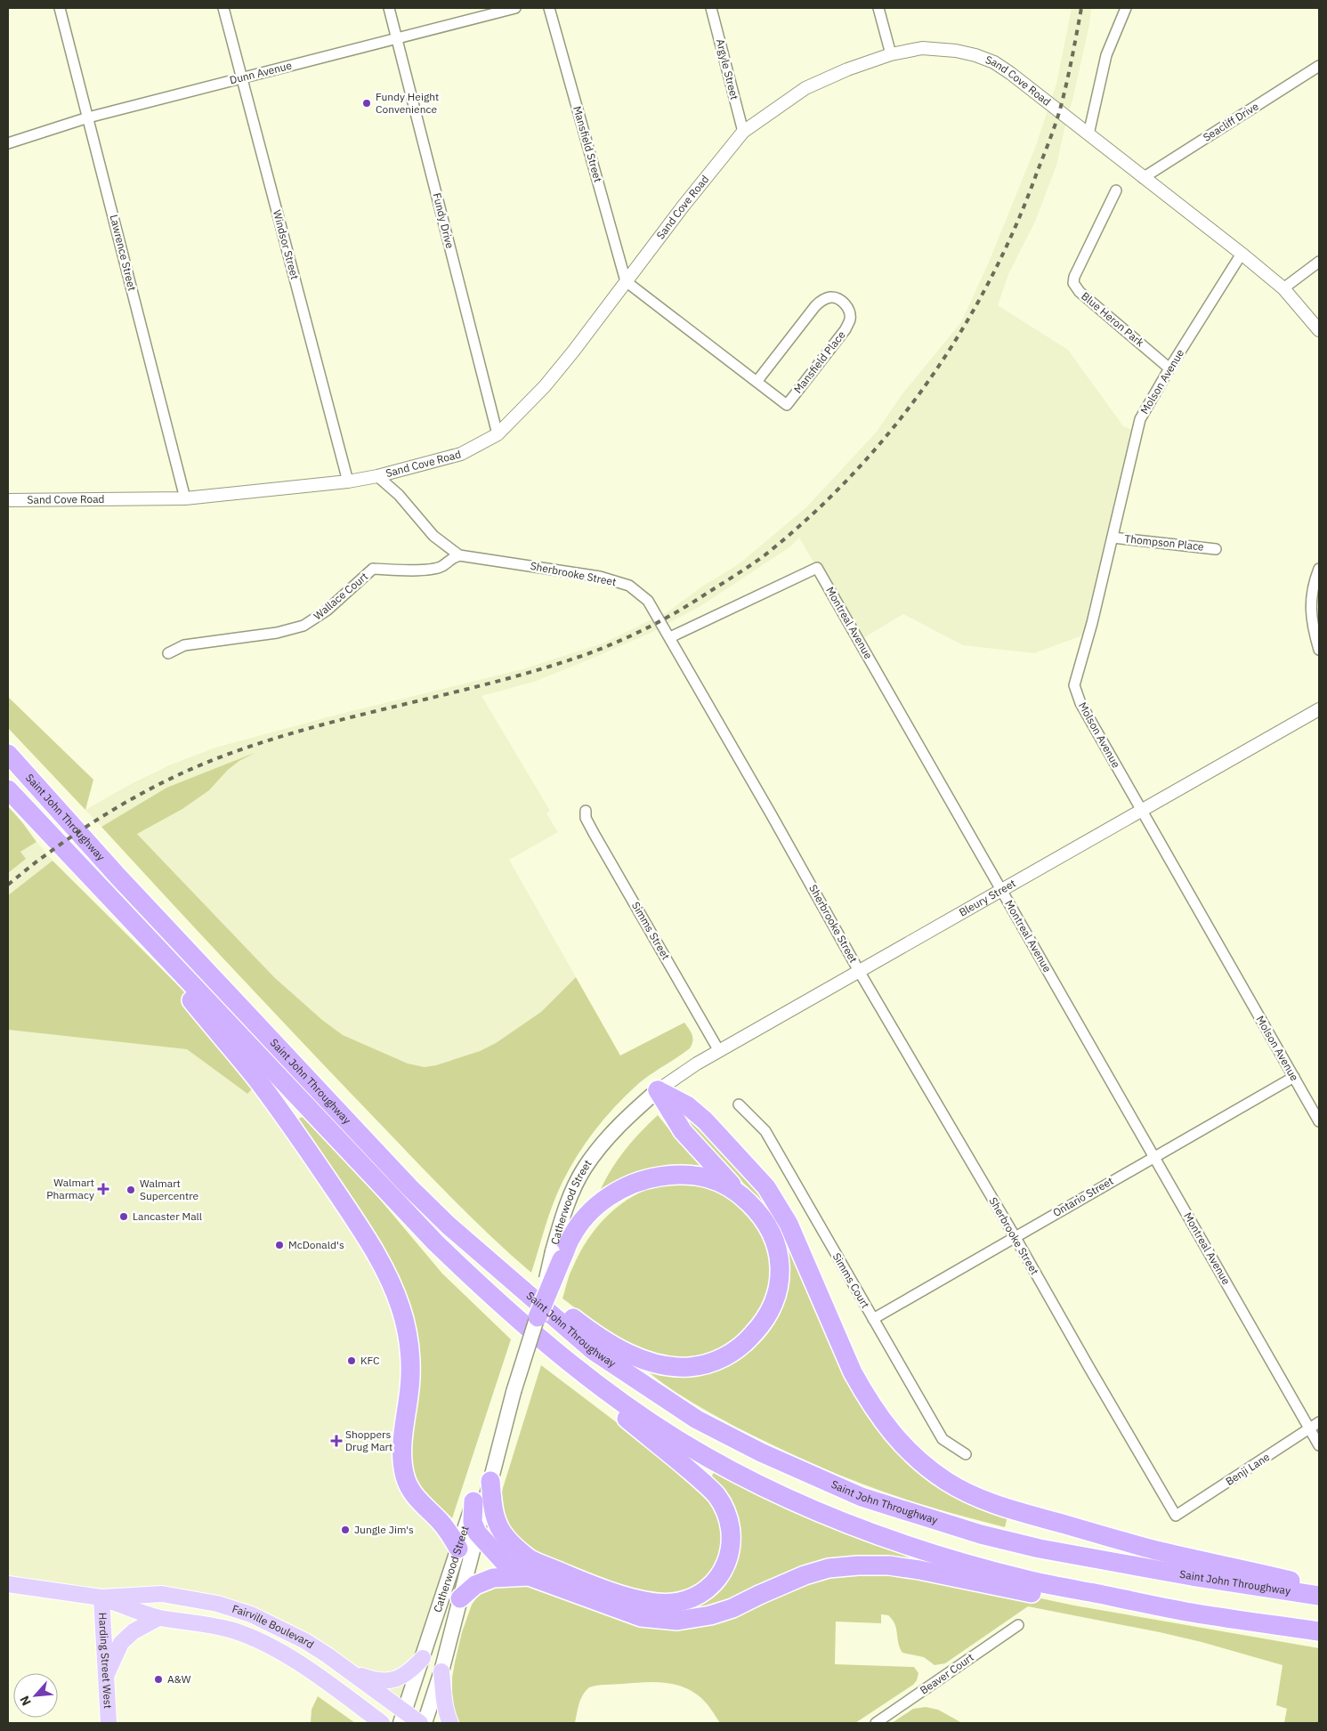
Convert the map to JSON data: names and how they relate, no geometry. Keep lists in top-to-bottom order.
{
  "streets": {
    "highway": ["Saint John Throughway"],
    "main road": ["Catherwood Street", "Fairville Boulevard", "Harding Street West"],
    "street": [
      "Argyle Street",
      "Dunn Avenue",
      "Sand Cove Road",
      "Seacliff Drive",
      "Mansfield Street",
      "Fundy Drive",
      "Windsor Street",
      "Lawrence Street",
      "Blue Heron Park",
      "Mansfield Place",
      "Molson Avenue",
      "Thompson Place",
      "Sherbrooke Street",
      "Wallace Court",
      "Montreal Avenue",
      "Bleury Street",
      "Simms Street",
      "Ontario Street",
      "Simms Court",
      "Benji Lane",
      "Beaver Court"
    ]
  },
  "crossings": [
    ["Argyle Street", "Sand Cove Road"],
    ["Dunn Avenue", "Fundy Drive"],
    ["Dunn Avenue", "Windsor Street"],
    ["Dunn Avenue", "Lawrence Street"],
    ["Sand Cove Road", "Seacliff Drive"],
    ["Sand Cove Road", "Mansfield Street"],
    ["Sand Cove Road", "Fundy Drive"],
    ["Sand Cove Road", "Windsor Street"],
    ["Sand Cove Road", "Lawrence Street"],
    ["Sand Cove Road", "Mansfield Place"],
    ["Sand Cove Road", "Molson Avenue"],
    ["Sand Cove Road", "Sherbrooke Street"],
    ["Mansfield Street", "Mansfield Place"],
    ["Blue Heron Park", "Molson Avenue"],
    ["Molson Avenue", "Thompson Place"],
    ["Molson Avenue", "Bleury Street"],
    ["Molson Avenue", "Ontario Street"],
    ["Sherbrooke Street", "Wallace Court"],
    ["Sherbrooke Street", "Montreal Avenue"],
    ["Sherbrooke Street", "Bleury Street"],
    ["Sherbrooke Street", "Ontario Street"],
    ["Sherbrooke Street", "Benji Lane"],
    ["Montreal Avenue", "Bleury Street"],
    ["Montreal Avenue", "Ontario Street"],
    ["Montreal Avenue", "Benji Lane"],
    ["Bleury Street", "Simms Street"],
    ["Bleury Street", "Catherwood Street"],
    ["Ontario Street", "Simms Court"],
    ["Catherwood Street", "Fairville Boulevard"],
    ["Fairville Boulevard", "Harding Street West"]
  ],
  "places": {
    "other": [
      "Fundy Height Convenience",
      "Walmart Supercentre",
      "Lancaster Mall",
      "McDonald's",
      "KFC",
      "Jungle Jim's",
      "A&W"
    ],
    "health": ["Walmart Pharmacy", "Shoppers Drug Mart"]
  },
  "north": "bottom left"
}
